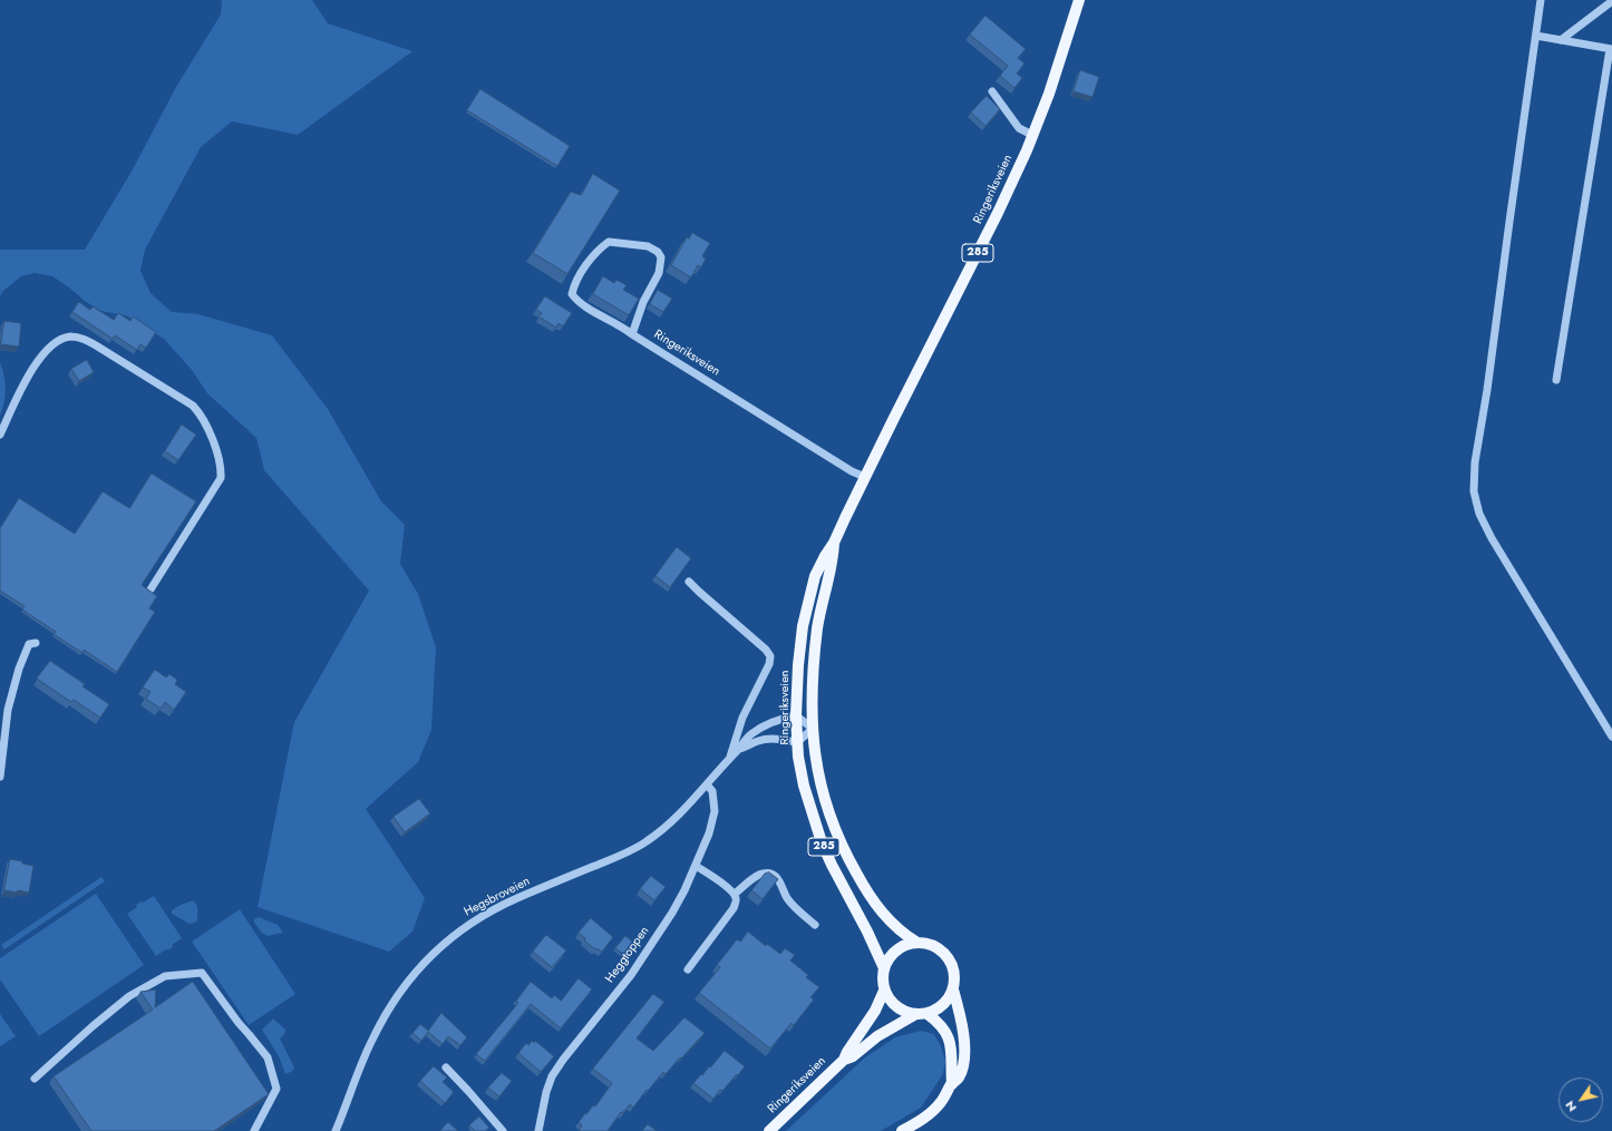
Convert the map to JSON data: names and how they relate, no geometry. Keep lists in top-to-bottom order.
{
  "streets": {
    "main road": ["Ringeriksveien", "285"],
    "street": ["Hegsbroveien", "Heggtoppen"]
  },
  "crossings": [
    ["Ringeriksveien", "285"],
    ["Ringeriksveien", "Hegsbroveien"],
    ["Hegsbroveien", "Heggtoppen"]
  ],
  "north": "bottom left"
}
